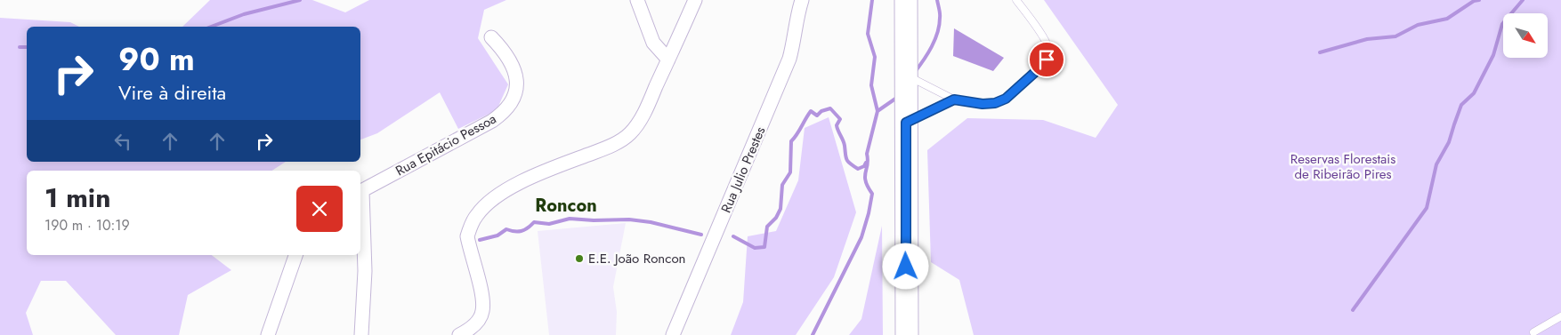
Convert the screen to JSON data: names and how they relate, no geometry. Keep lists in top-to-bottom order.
{
  "streets": {
    "street": ["Rua Epitácio Pessoa", "Rua Julio Prestes"]
  },
  "districts": ["Roncon"],
  "parks": ["Reservas Florestais de Ribeirão Pires"],
  "places": ["E.E. João Roncon"],
  "north": "bottom right",
  "page": {
    "turn": ["90 m", "Vire à direita"],
    "heading": ["1 min", "190 m · 10:19"]
  }
}
